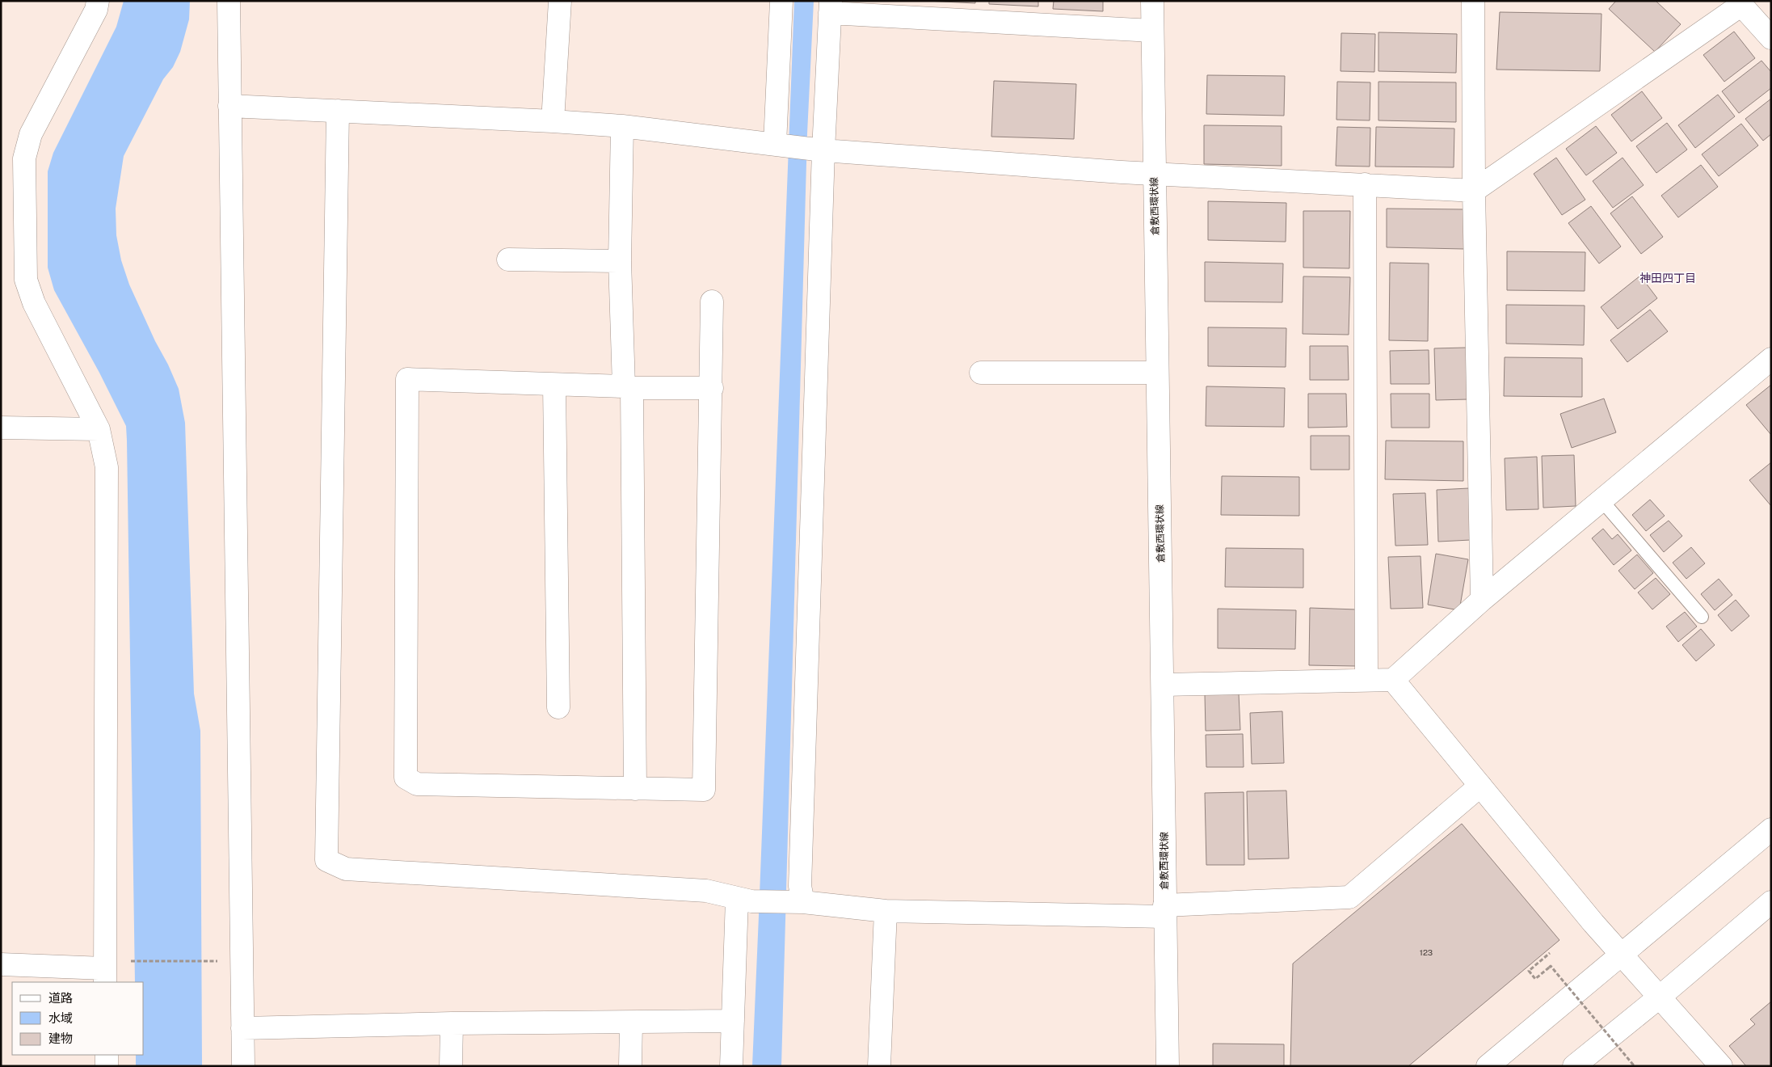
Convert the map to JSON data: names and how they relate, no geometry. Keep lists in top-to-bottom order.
{
  "streets": {
    "street": ["倉敷西環状線"]
  },
  "districts": ["神田四丁目"],
  "house_numbers": ["123"],
  "legend": ["道路", "水域", "建物"]
}
